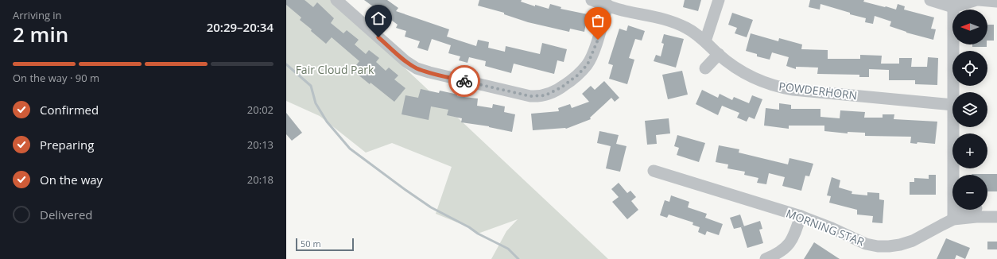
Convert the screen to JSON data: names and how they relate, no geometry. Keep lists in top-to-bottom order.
{
  "streets": {
    "street": ["POWDERHORN", "MORNING STAR"]
  },
  "parks": ["Fair Cloud Park"],
  "scale_bar": "50 m",
  "north": "left",
  "page": {
    "heading": ["2 min", "Arriving in", "20:29–20:34"],
    "map_buttons": ["+", "−"],
    "bar": "On the way · 90 m",
    "list": [
      ["Confirmed", "20:02"],
      ["Preparing", "20:13"],
      ["On the way", "20:18"],
      "Delivered"
    ],
    "scale": "50 m"
  }
}
